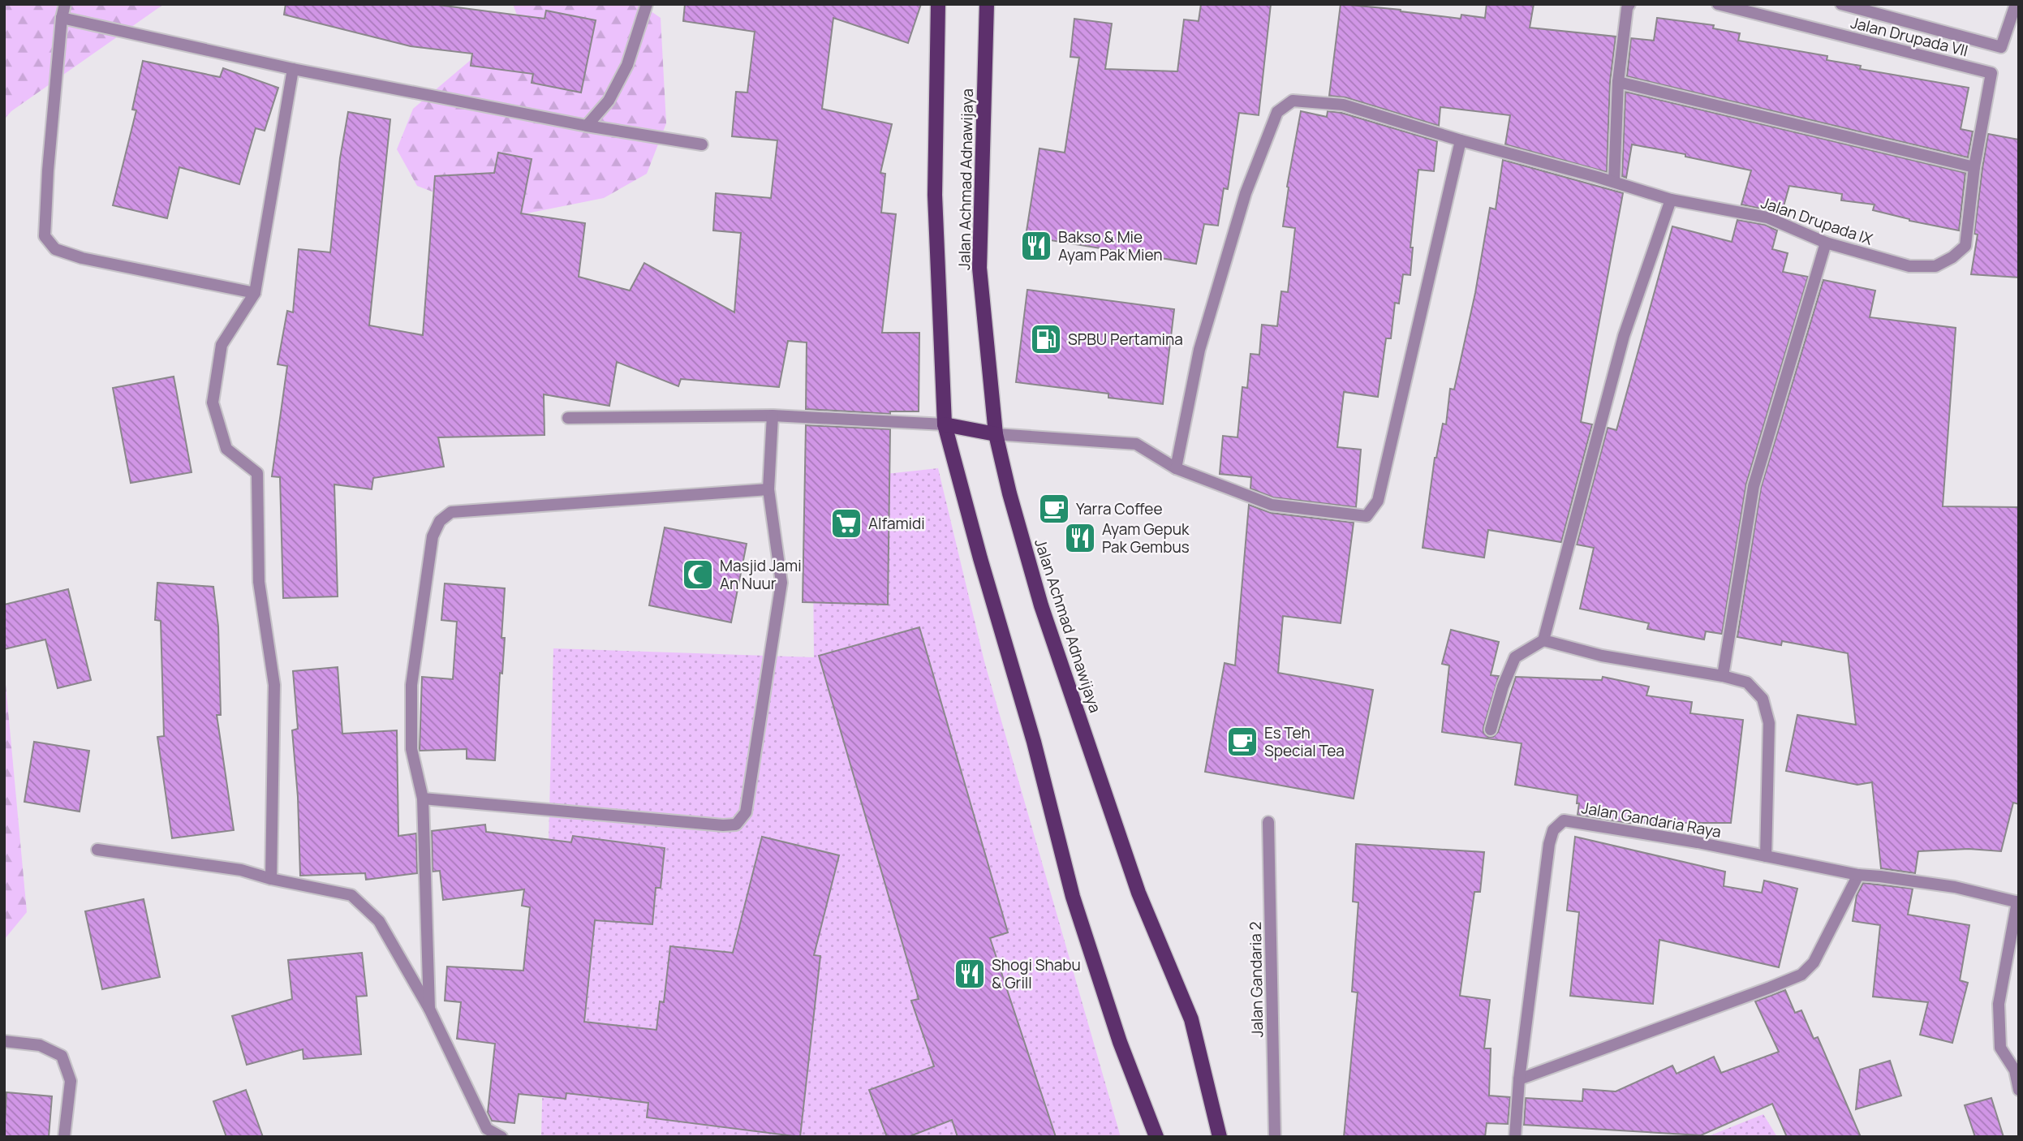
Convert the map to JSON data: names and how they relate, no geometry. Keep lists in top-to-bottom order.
{
  "streets": {
    "main road": ["Jalan Achmad Adnawijaya"],
    "street": [
      "Jalan Drupada VII",
      "Jalan Drupada IX",
      "Jalan Gandaria Raya",
      "Jalan Gandaria 2"
    ]
  },
  "crossings": [
    ["Jalan Drupada VII", "Jalan Drupada IX"]
  ],
  "places": {
    "restaurant": ["Bakso & Mie Ayam Pak Mien", "Ayam Gepuk Pak Gembus", "Shogi Shabu & Grill"],
    "fuel station": ["SPBU Pertamina"],
    "cafe": ["Yarra Coffee", "Es Teh Special Tea"],
    "supermarket": ["Alfamidi"],
    "mosque": ["Masjid Jami An Nuur"]
  }
}
